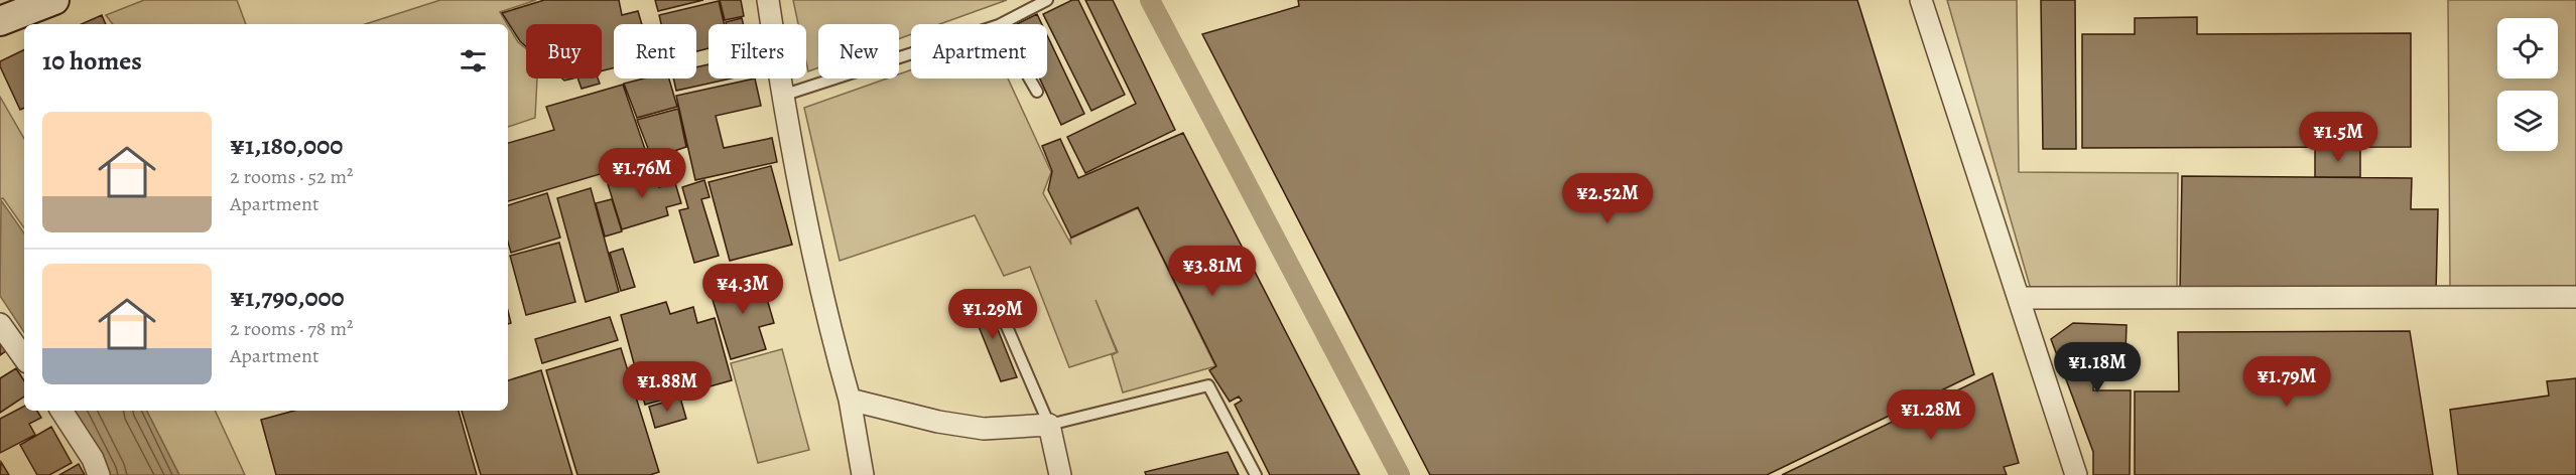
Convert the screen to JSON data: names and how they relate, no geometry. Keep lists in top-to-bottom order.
{
  "page": {
    "chip": [
      "Buy",
      "Rent",
      "Filters",
      "New",
      "Apartment"
    ],
    "heading": "10 homes",
    "list": [
      {
        "name": "¥1,180,000",
        "note": "2 rooms · 52 m² · Apartment"
      },
      {
        "name": "¥1,790,000",
        "note": "2 rooms · 78 m² · Apartment"
      }
    ],
    "price": [
      "¥1.5M",
      "¥1.76M",
      "¥2.52M",
      "¥3.81M",
      "¥4.3M",
      "¥1.29M",
      "¥1.18M",
      "¥1.79M",
      "¥1.88M",
      "¥1.28M"
    ]
  }
}
